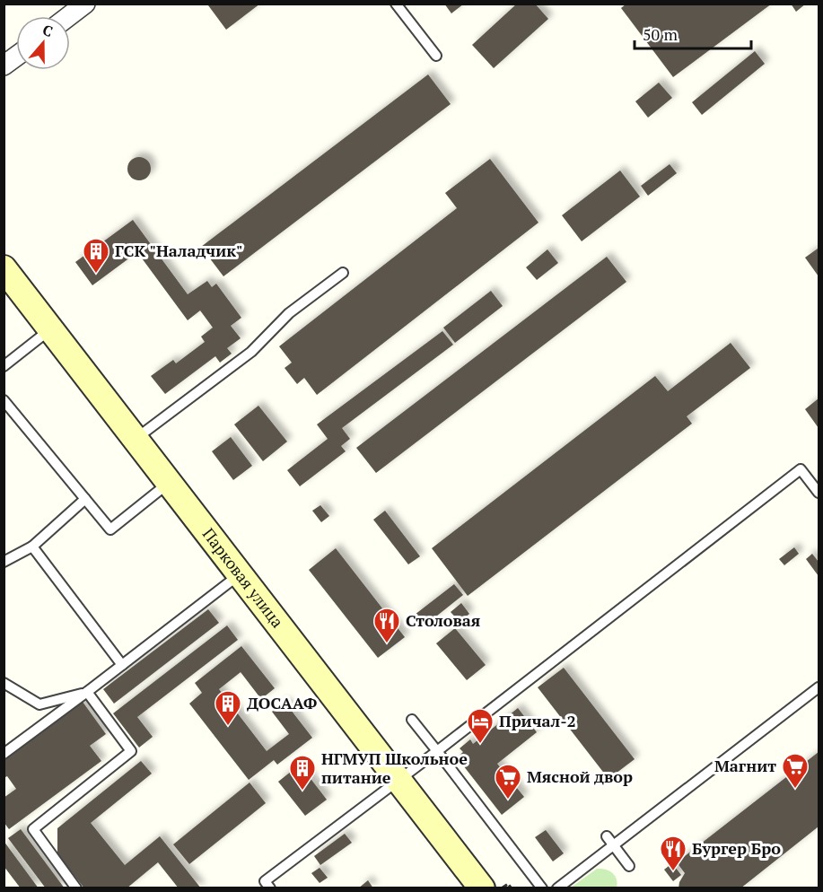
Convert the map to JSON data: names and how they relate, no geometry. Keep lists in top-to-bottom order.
{
  "streets": {
    "main road": ["Парковая улица"]
  },
  "places": {
    "building": ["ГСК \"Наладчик\"", "ДОСААФ", "НГМУП Школьное питание"],
    "restaurant": ["Столовая", "Бургер Бро"],
    "hotel": ["Причал-2"],
    "supermarket": ["Магнит", "Мясной двор"]
  },
  "scale_bar": "50 m",
  "north": "top"
}
